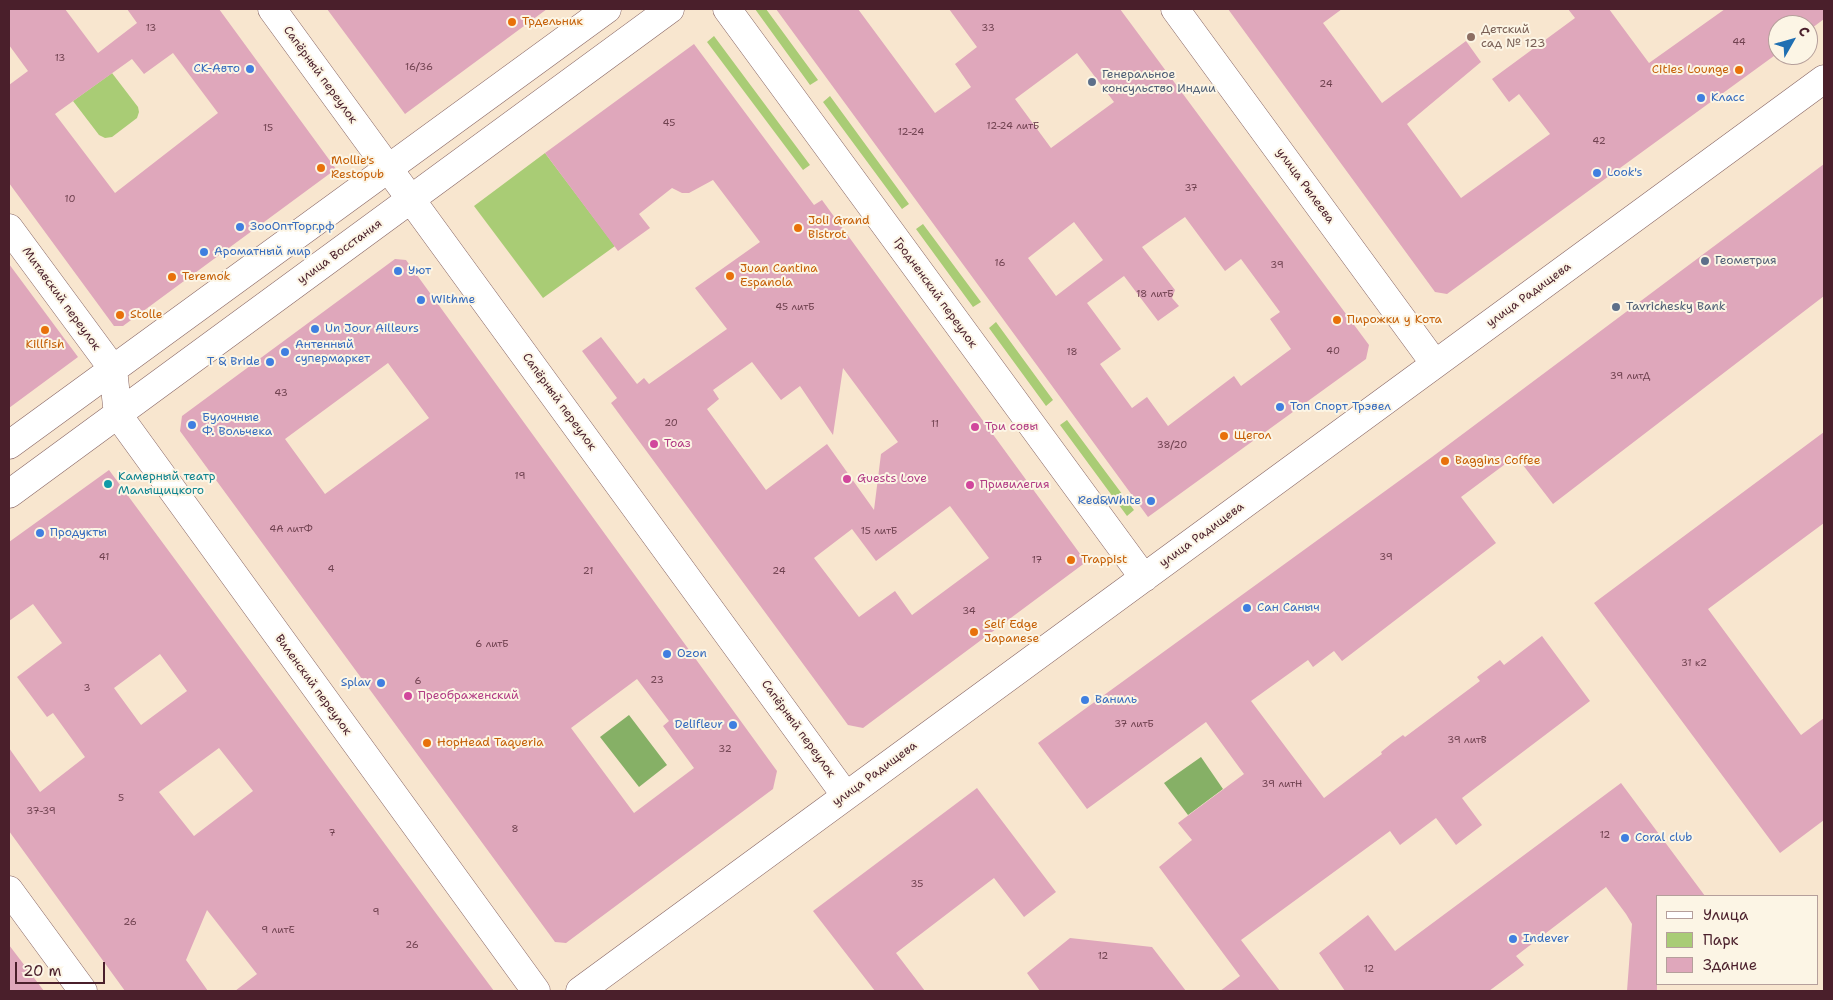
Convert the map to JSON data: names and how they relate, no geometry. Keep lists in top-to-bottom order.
{
  "streets": {
    "street": [
      "Сапёрный переулок",
      "улица Рылеева",
      "улица Восстания",
      "Гродненский переулок",
      "улица Радищева",
      "Митавский переулок",
      "Виленский переулок"
    ]
  },
  "crossings": [
    ["Сапёрный переулок", "улица Восстания"],
    ["Сапёрный переулок", "улица Радищева"],
    ["улица Рылеева", "улица Радищева"],
    ["улица Восстания", "Виленский переулок"],
    ["Гродненский переулок", "улица Радищева"],
    ["Митавский переулок", "Виленский переулок"]
  ],
  "places": [
    "Трдельник",
    "Детский сад № 123",
    "СК-Авто",
    "Cities Lounge",
    "Генеральное консульство Индии",
    "Класс",
    "Mollie's Restopub",
    "Look's",
    "ЗооОптТорг.рф",
    "Joli Grand Bistrot",
    "Ароматный мир",
    "Геометрия",
    "Уют",
    "Juan Cantina Espanola",
    "Teremok",
    "Withme",
    "Tavrichesky Bank",
    "Stolle",
    "Пирожки у Кота",
    "Un Jour Ailleurs",
    "Killfish",
    "Антенный супермаркет",
    "T & Bride",
    "Топ Спорт Трэвел",
    "Булочные Ф. Вольчека",
    "Три совы",
    "Щегол",
    "Тоаз",
    "Baggins Coffee",
    "Guests Love",
    "Камерный театр Малыщицкого",
    "Привилегия",
    "Red&White",
    "Продукты",
    "Trappist",
    "Сан Саныч",
    "Self Edge Japanese",
    "Ozon",
    "Splav",
    "Преображенский",
    "Ваниль",
    "Delifleur",
    "HopHead Taqueria",
    "Coral club",
    "Indever"
  ],
  "house_numbers": [
    "13",
    "33",
    "44",
    "13",
    "16/36",
    "24",
    "45",
    "12-24 литБ",
    "15",
    "12-24",
    "42",
    "37",
    "10",
    "16",
    "39",
    "18 литБ",
    "45 литБ",
    "40",
    "18",
    "39 литД",
    "43",
    "20",
    "11",
    "38/20",
    "19",
    "4А литФ",
    "15 литБ",
    "41",
    "39",
    "17",
    "4",
    "21",
    "24",
    "34",
    "6 литБ",
    "31 к2",
    "23",
    "6",
    "3",
    "37 литБ",
    "39 литВ",
    "32",
    "39 литН",
    "5",
    "37-39",
    "8",
    "7",
    "12",
    "35",
    "9",
    "26",
    "9 литЕ",
    "26",
    "12",
    "12"
  ],
  "legend": ["Улица", "Парк", "Здание"],
  "scale_bar": "20 m",
  "north": "top right"
}
